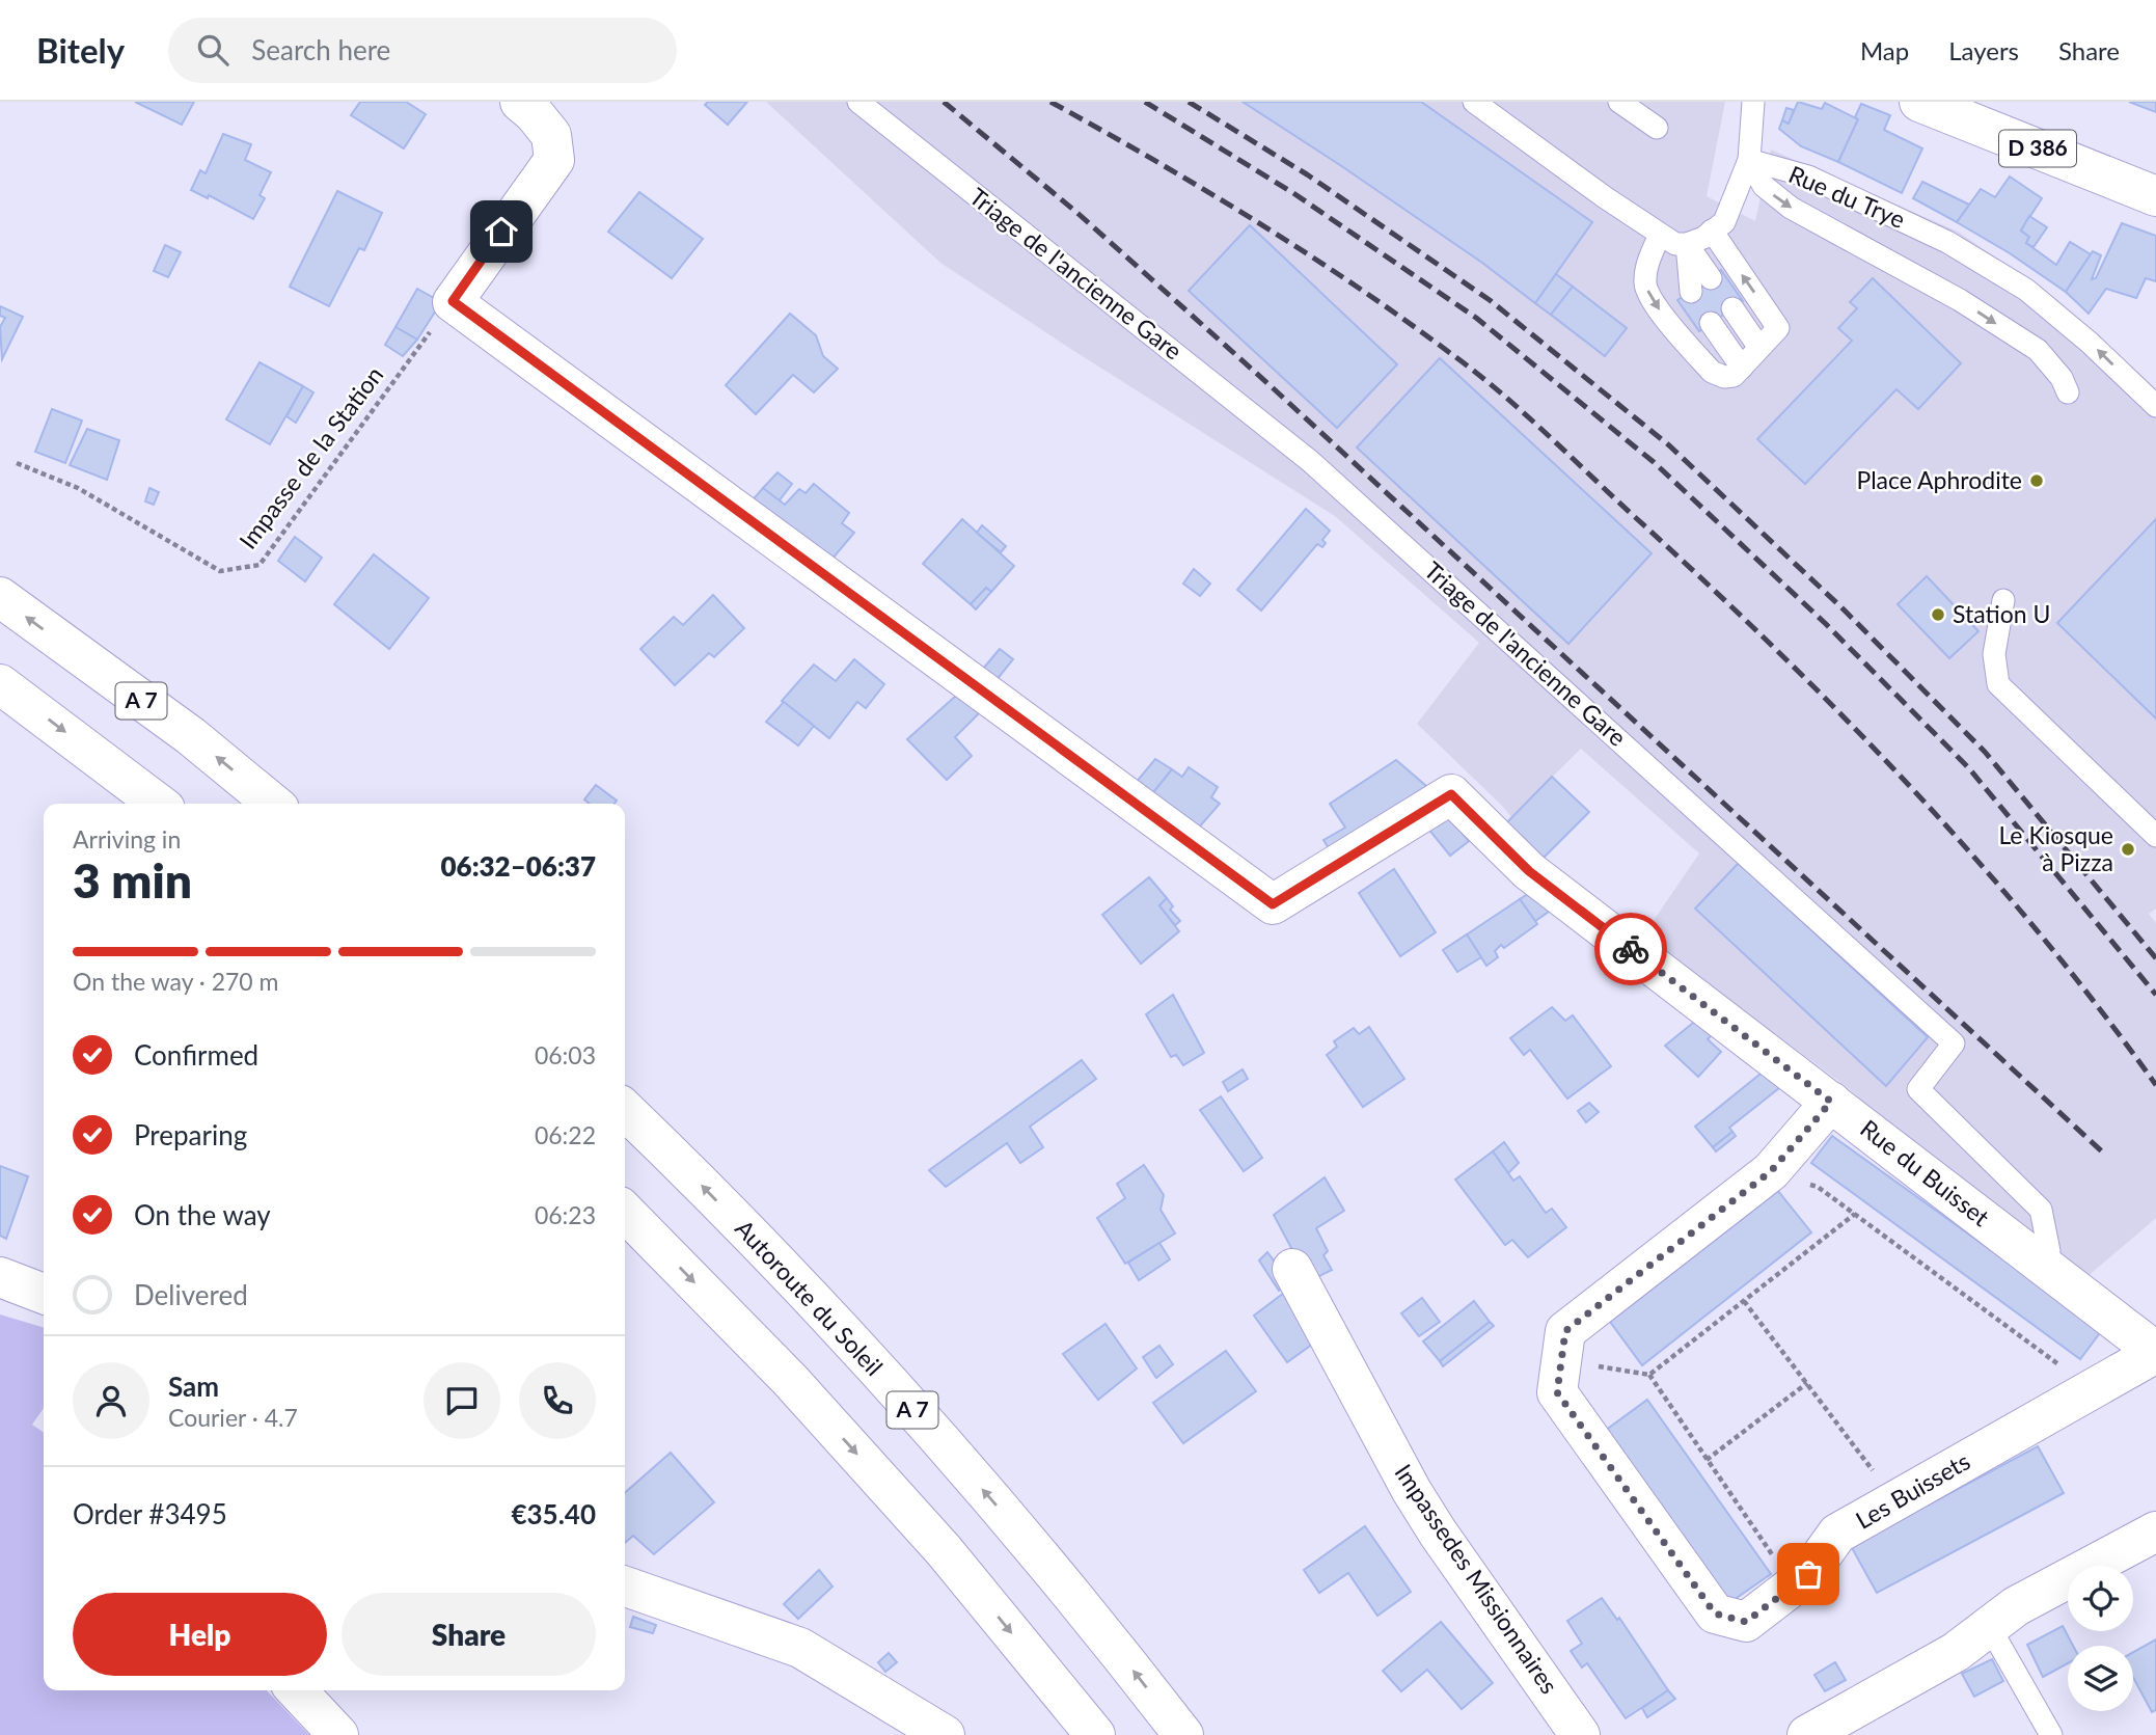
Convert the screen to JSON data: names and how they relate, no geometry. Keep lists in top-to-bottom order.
{
  "streets": {
    "main road": [
      "D 386",
      "A 7",
      "Rue du Buisset",
      "Autoroute du Soleil",
      "Les Buissets",
      "Impassedes Missionnaires"
    ],
    "lane": ["Rue du Trye", "Triage de l'ancienne Gare"],
    "path": ["Impasse de la Station"]
  },
  "crossings": [
    ["Triage de l'ancienne Gare", "Rue du Buisset"],
    ["Impasse de la Station", "Rue du Buisset"],
    ["Rue du Buisset", "Les Buissets"]
  ],
  "places": ["Place Aphrodite", "Station U", "Le Kiosque à Pizza"],
  "page": {
    "header": "Bitely",
    "search": "Search here",
    "nav": ["Map", "Layers", "Share"],
    "heading": ["3 min", "Arriving in", "06:32–06:37"],
    "panel": [
      "Sam",
      "Courier · 4.7",
      "Order #3495",
      "€35.40"
    ],
    "bar": "On the way · 270 m",
    "list": [
      ["Confirmed", "06:03"],
      ["Preparing", "06:22"],
      ["On the way", "06:23"],
      "Delivered"
    ],
    "buttons": ["Help", "Share"]
  }
}
